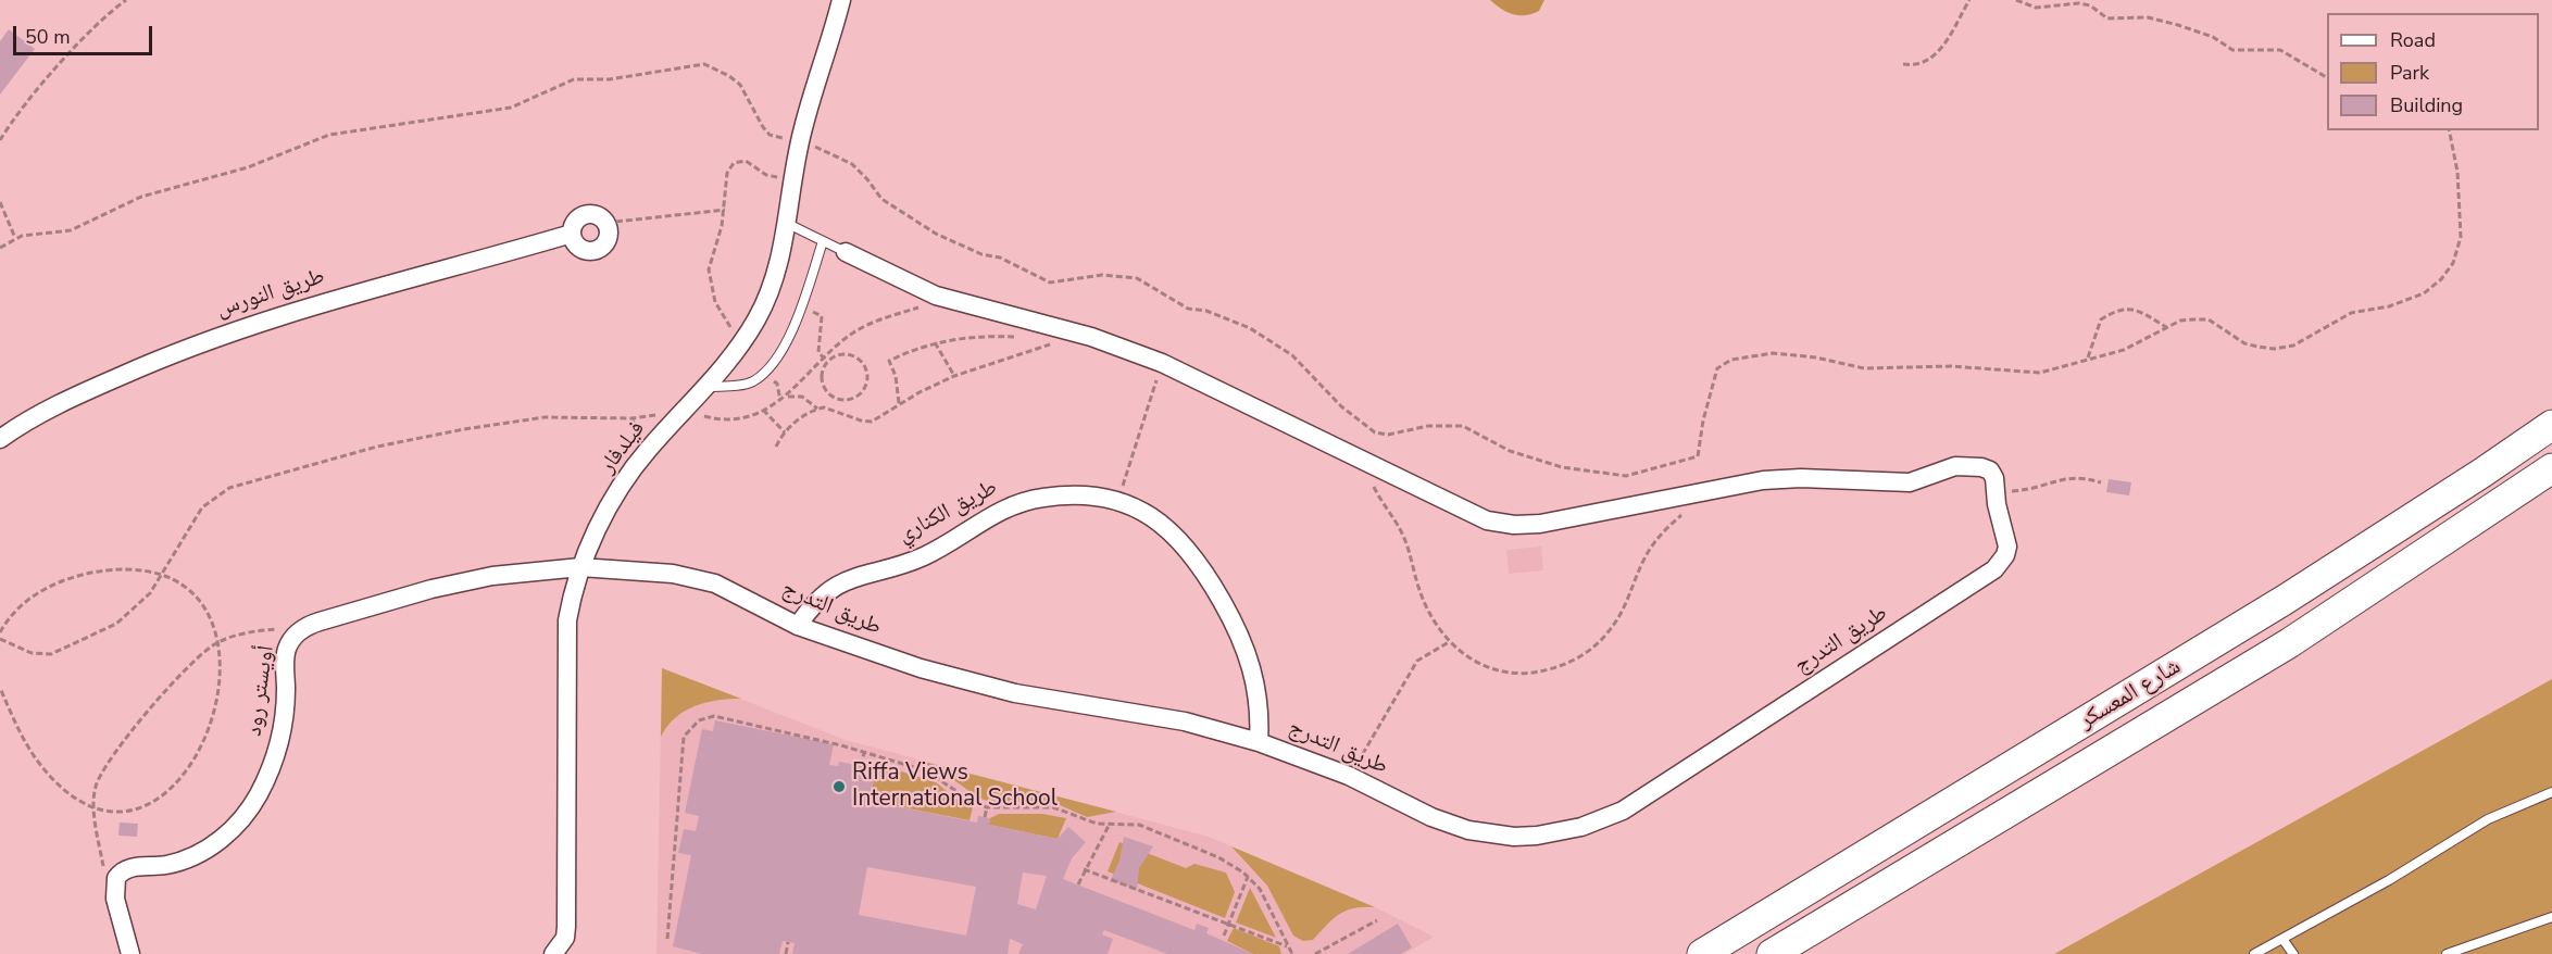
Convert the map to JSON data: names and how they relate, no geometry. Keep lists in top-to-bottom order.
{
  "streets": {
    "main road": ["شارع المعسكر"],
    "street": [
      "طريق النورس",
      "فيلدفار",
      "طريق الكناري",
      "طريق التدرج",
      "أويستر رود"
    ]
  },
  "crossings": [
    ["فيلدفار", "طريق التدرج"],
    ["فيلدفار", "أويستر رود"],
    ["طريق الكناري", "طريق التدرج"],
    ["طريق التدرج", "أويستر رود"]
  ],
  "places": ["Riffa Views International School"],
  "legend": ["Road", "Park", "Building"],
  "scale_bar": "50 m"
}
